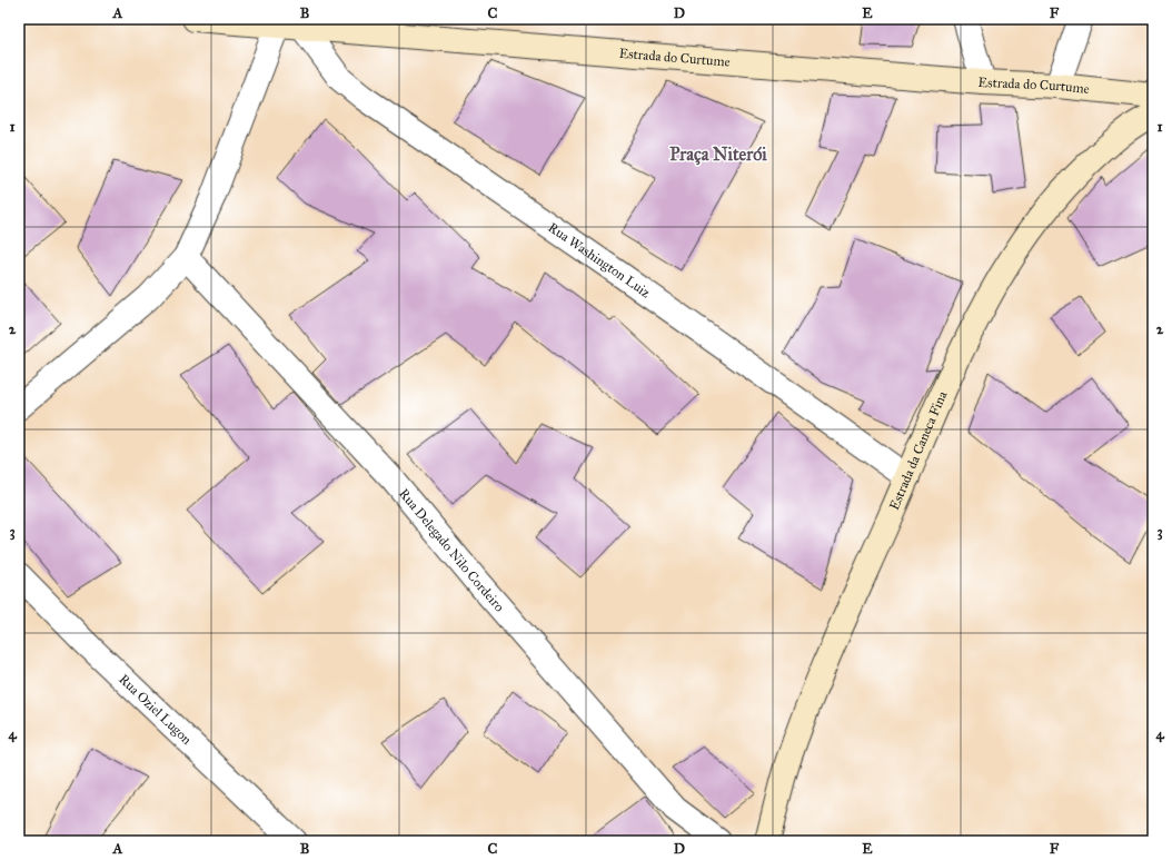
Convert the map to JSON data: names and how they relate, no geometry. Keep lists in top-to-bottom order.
{
  "streets": {
    "street": [
      "Estrada do Curtume",
      "Rua Washington Luiz",
      "Estrada da Caneca Fina",
      "Rua Delegado Nilo Cordeiro",
      "Rua Oziel Lugon"
    ]
  },
  "crossings": [
    ["Estrada do Curtume", "Rua Washington Luiz"],
    ["Rua Washington Luiz", "Estrada da Caneca Fina"]
  ],
  "districts": ["Praça Niterói"],
  "grid": {
    "columns": [
      "A",
      "B",
      "C",
      "D",
      "E",
      "F"
    ],
    "rows": [
      "1",
      "2",
      "3",
      "4"
    ]
  }
}
